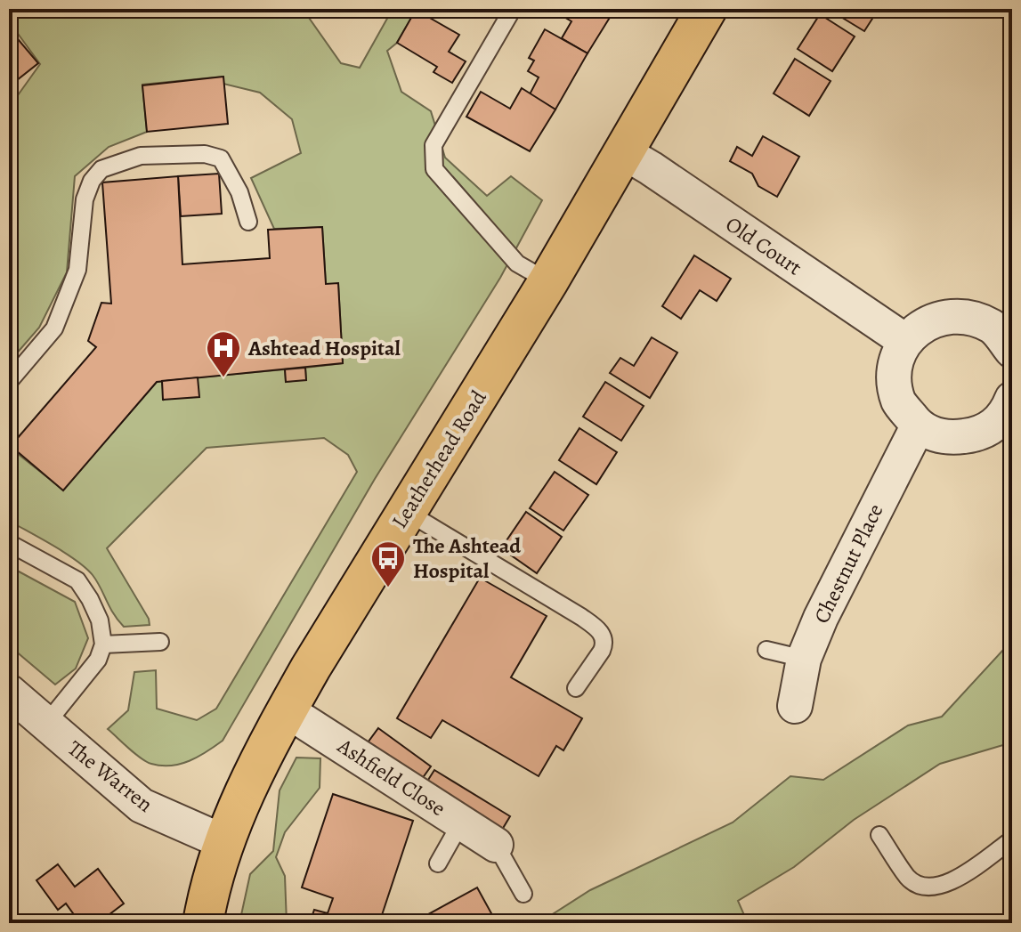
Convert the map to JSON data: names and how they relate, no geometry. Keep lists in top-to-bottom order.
{
  "streets": {
    "highway": ["Leatherhead Road"],
    "street": [
      "Old Court",
      "Chestnut Place",
      "The Warren",
      "Ashfield Close"
    ]
  },
  "crossings": [
    ["Old Court", "Leatherhead Road"],
    ["Leatherhead Road", "The Warren"],
    ["Leatherhead Road", "Ashfield Close"]
  ],
  "places": {
    "hospital": ["Ashtead Hospital"],
    "bus stop": ["The Ashtead Hospital"]
  }
}
